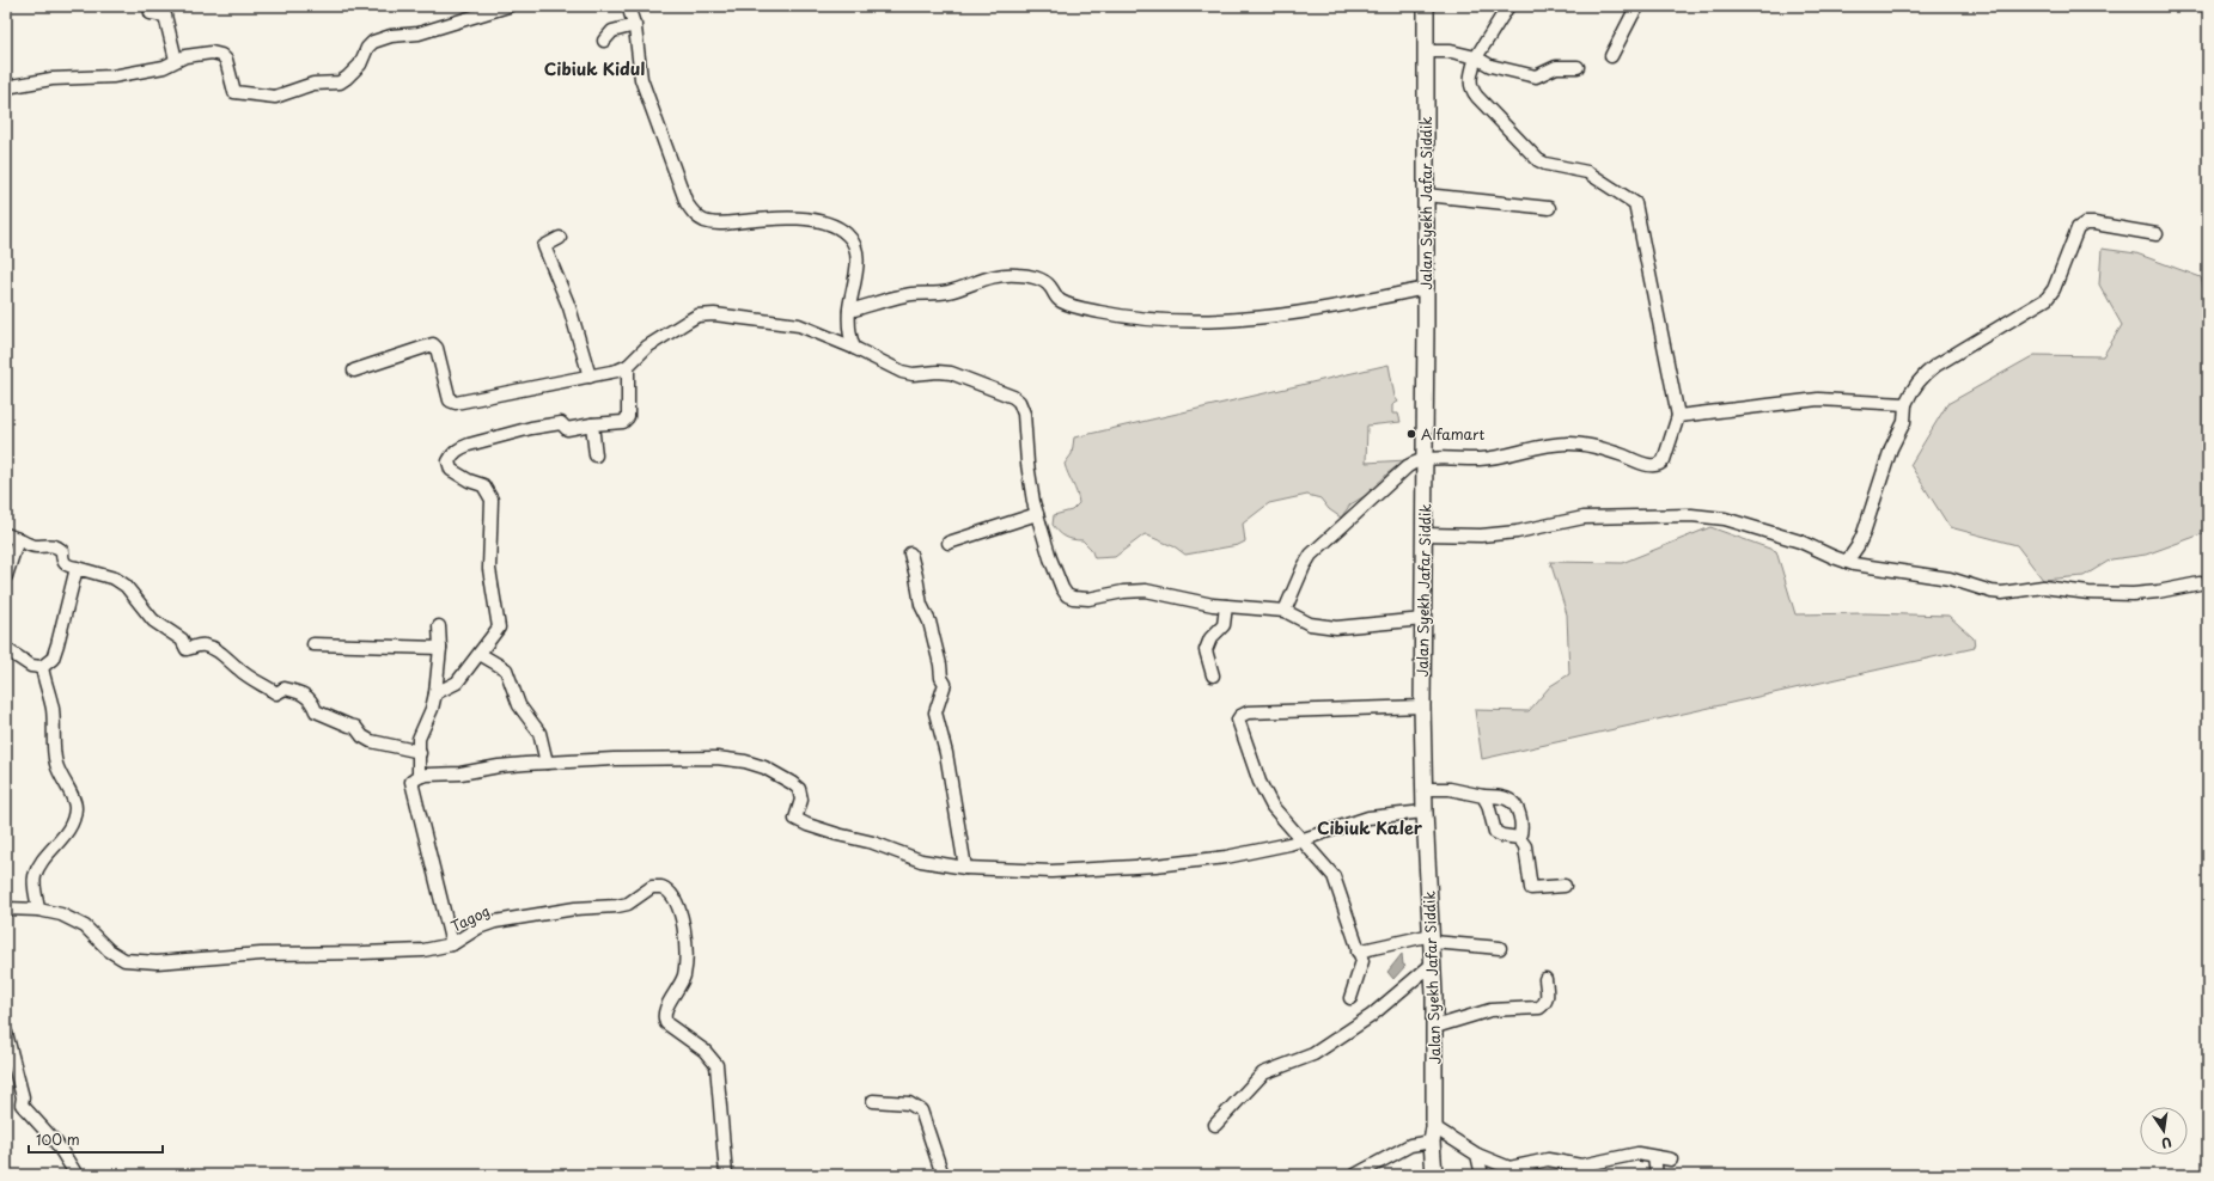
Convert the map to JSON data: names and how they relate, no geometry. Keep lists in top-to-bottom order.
{
  "streets": {
    "main road": ["Jalan Syekh Jafar Siddik"],
    "street": ["Tagog"]
  },
  "districts": ["Cibiuk Kidul", "Cibiuk Kaler"],
  "places": ["Alfamart"],
  "scale_bar": "100 m",
  "north": "bottom"
}
